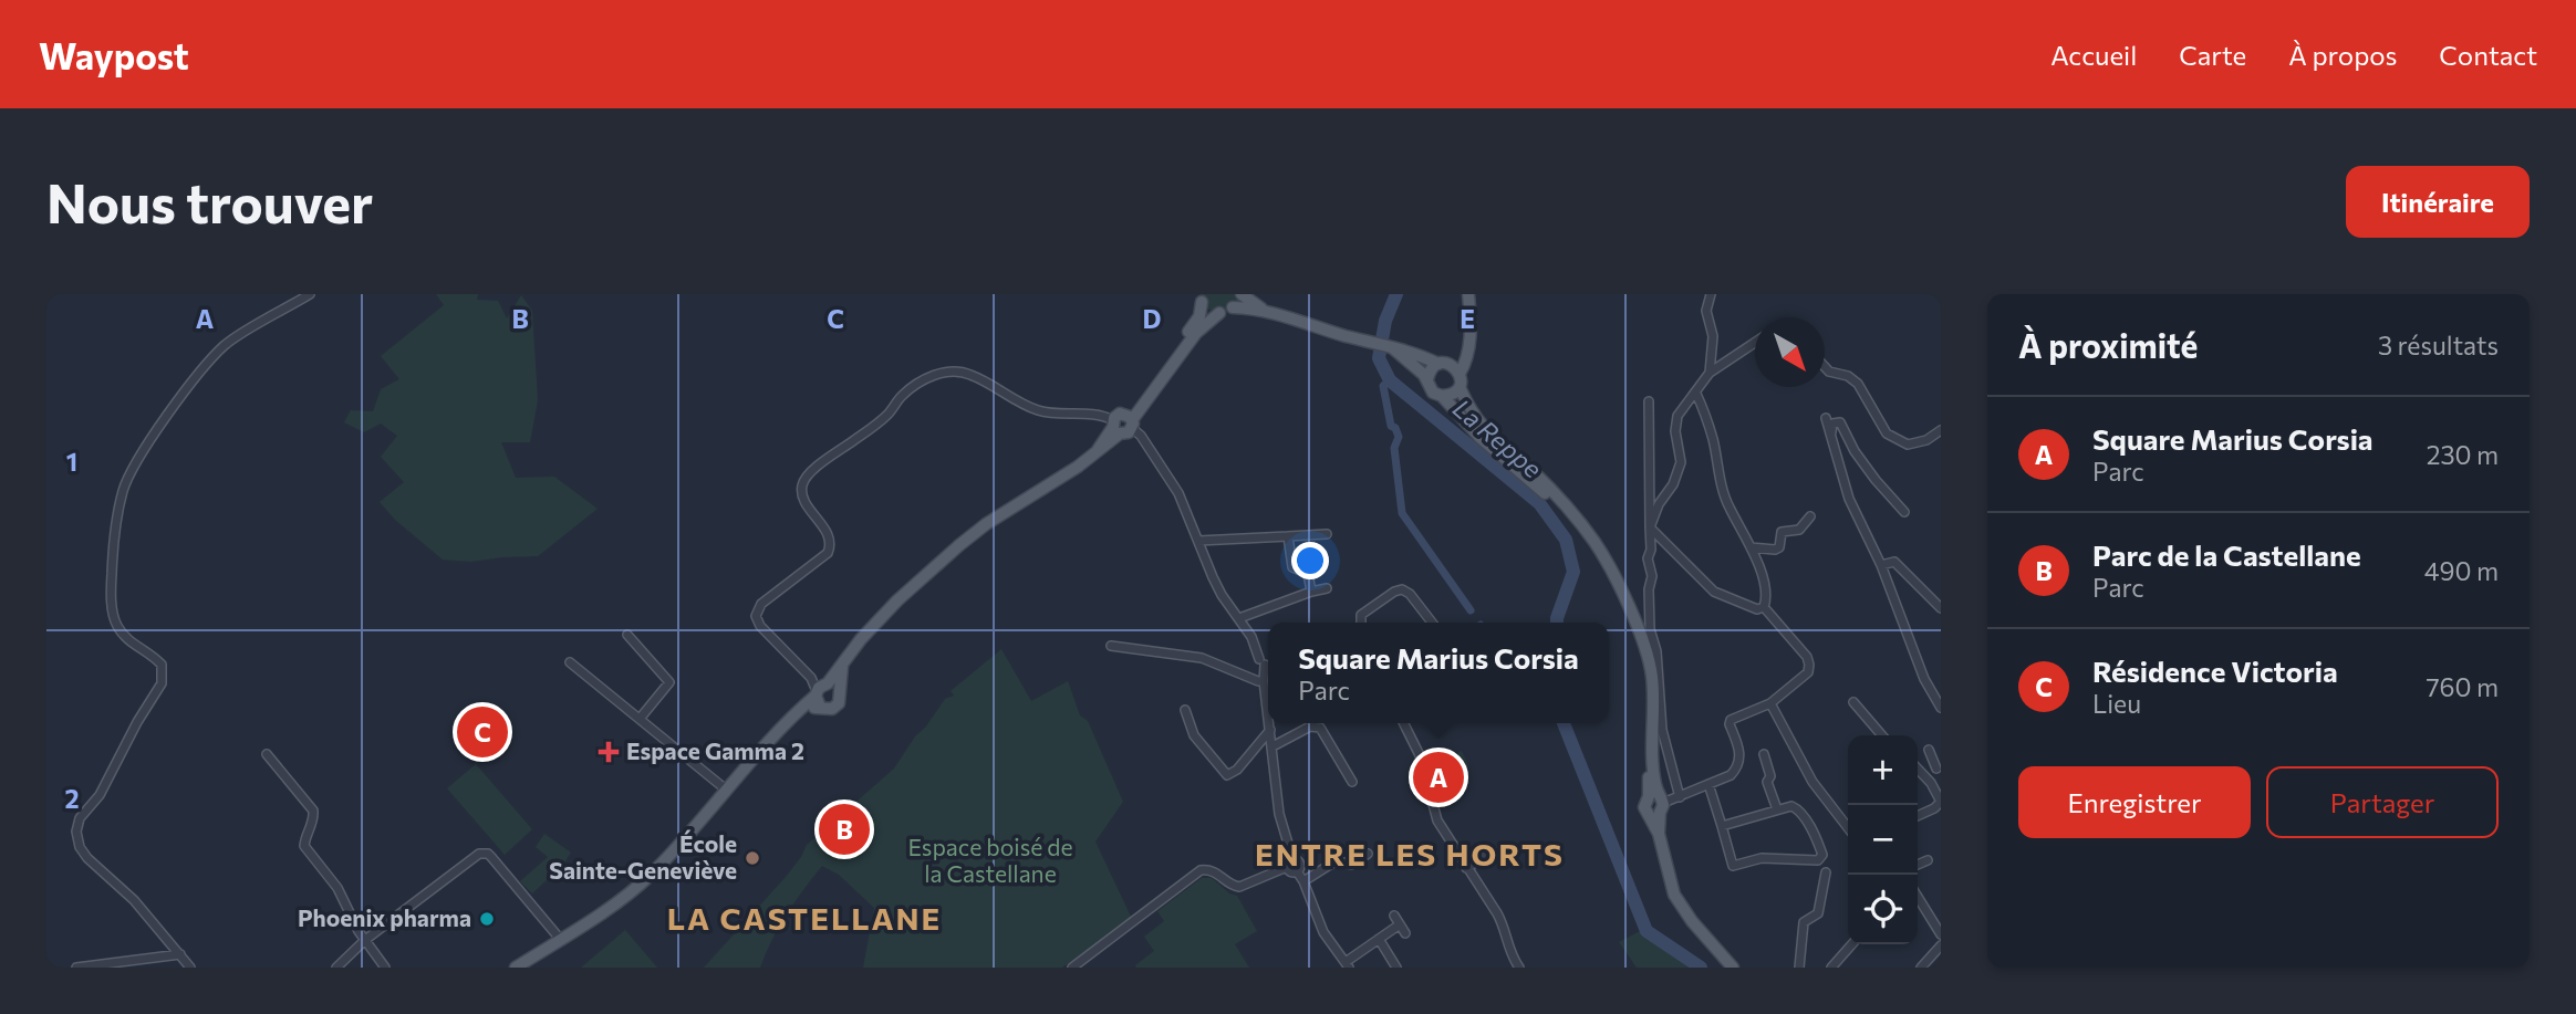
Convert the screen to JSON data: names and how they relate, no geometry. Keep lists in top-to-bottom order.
{
  "districts": ["ENTRE LES HORTS", "LA CASTELLANE"],
  "water": ["La Reppe"],
  "parks": ["Espace boisé de la Castellane"],
  "places": {
    "health": ["Espace Gamma 2"],
    "other": ["École Sainte-Geneviève", "Phoenix pharma"]
  },
  "north": "bottom right",
  "page": {
    "header": "Waypost",
    "nav": [
      "Accueil",
      "Carte",
      "À propos",
      "Contact"
    ],
    "buttons": [
      "Itinéraire",
      ["Enregistrer", "Partager"]
    ],
    "title": "Nous trouver",
    "heading": ["À proximité", "3 résultats"],
    "list": [
      {
        "mark": "A",
        "name": "Square Marius Corsia",
        "note": "Parc",
        "value": "230 m"
      },
      {
        "mark": "B",
        "name": "Parc de la Castellane",
        "note": "Parc",
        "value": "490 m"
      },
      {
        "mark": "C",
        "name": "Résidence Victoria",
        "note": "Lieu",
        "value": "760 m"
      }
    ],
    "popup": ["Square Marius Corsia", "Parc"],
    "pins": ["C", "A", "B"],
    "map_buttons": ["+", "−"]
  },
  "grid": {
    "columns": [
      "A",
      "B",
      "C",
      "D",
      "E"
    ],
    "rows": ["1", "2"]
  }
}
